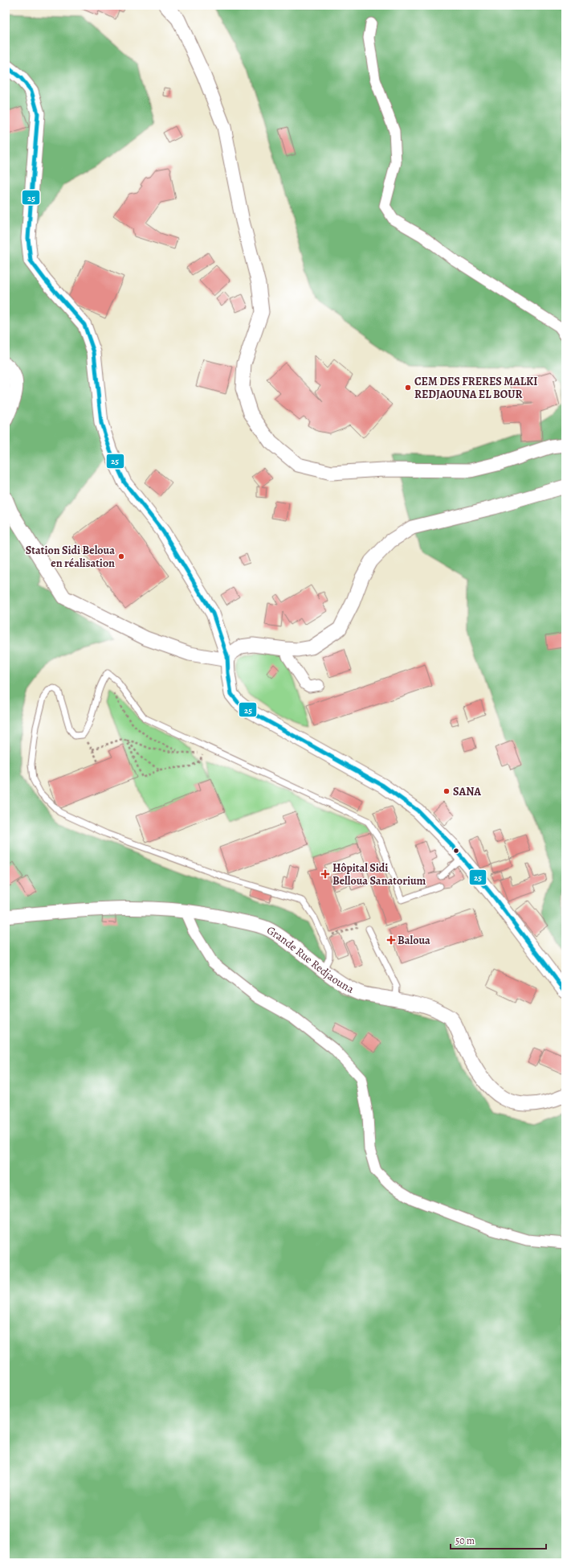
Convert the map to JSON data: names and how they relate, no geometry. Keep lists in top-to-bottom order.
{
  "streets": {
    "street": ["Grande Rue Redjaouna"]
  },
  "places": {
    "other": ["CEM DES FRERES MALKI REDJAOUNA EL BOUR", "Station Sidi Beloua en réalisation", "SANA"],
    "health": ["Hôpital Sidi Belloua Sanatorium", "Baloua"]
  },
  "lines": ["transit line 25"],
  "scale_bar": "50 m"
}
